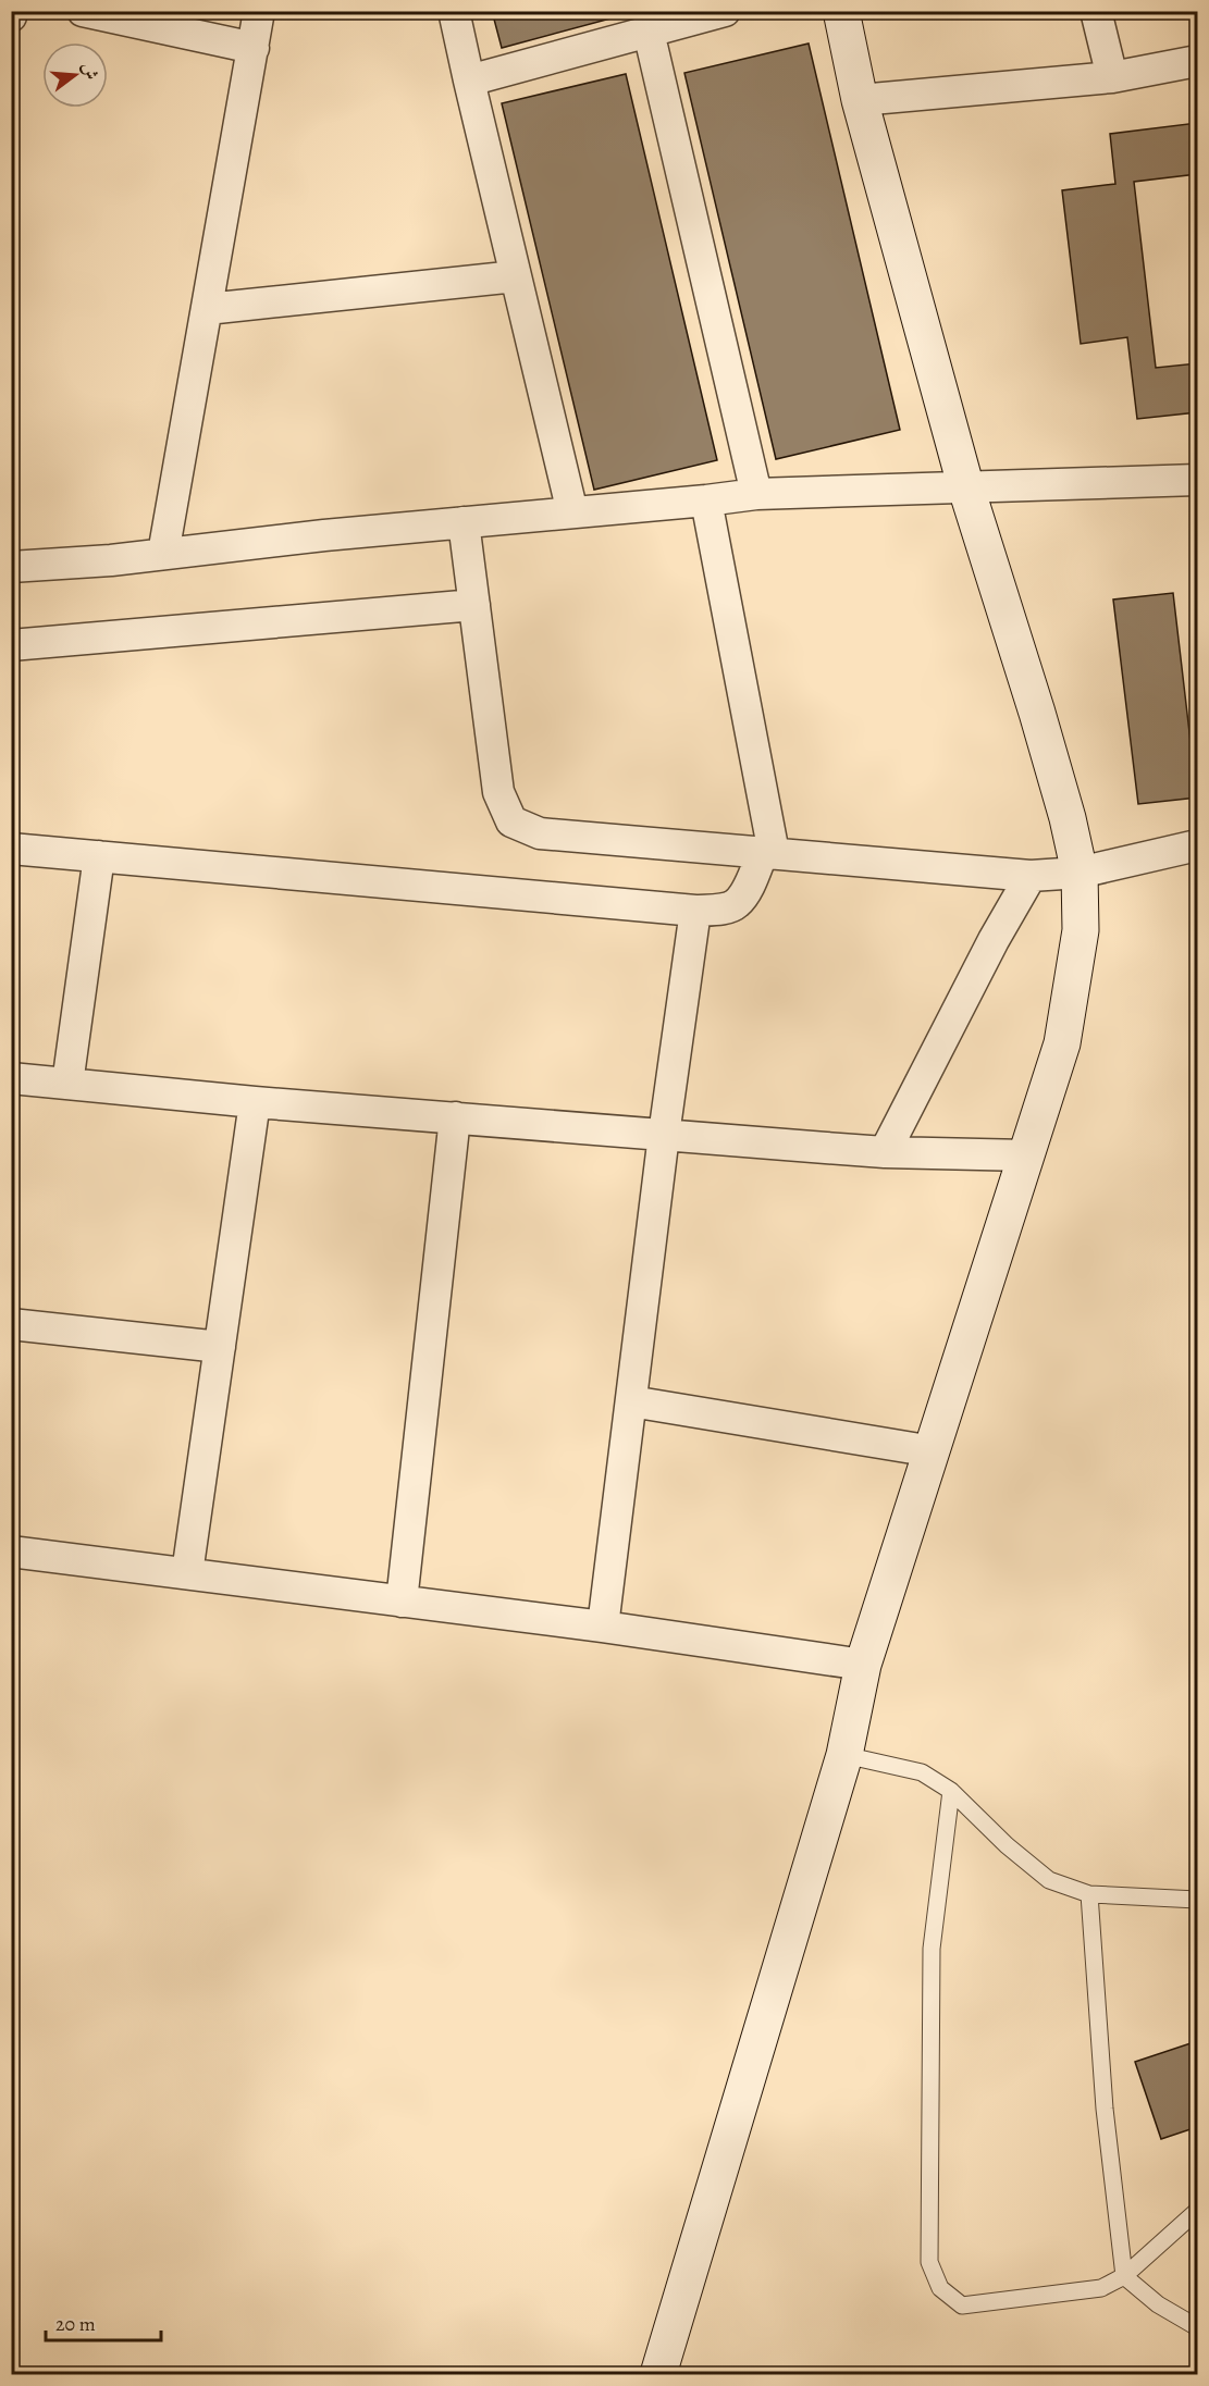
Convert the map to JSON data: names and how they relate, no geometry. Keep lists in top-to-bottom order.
{
  "scale_bar": "20 m",
  "north": "right"
}
